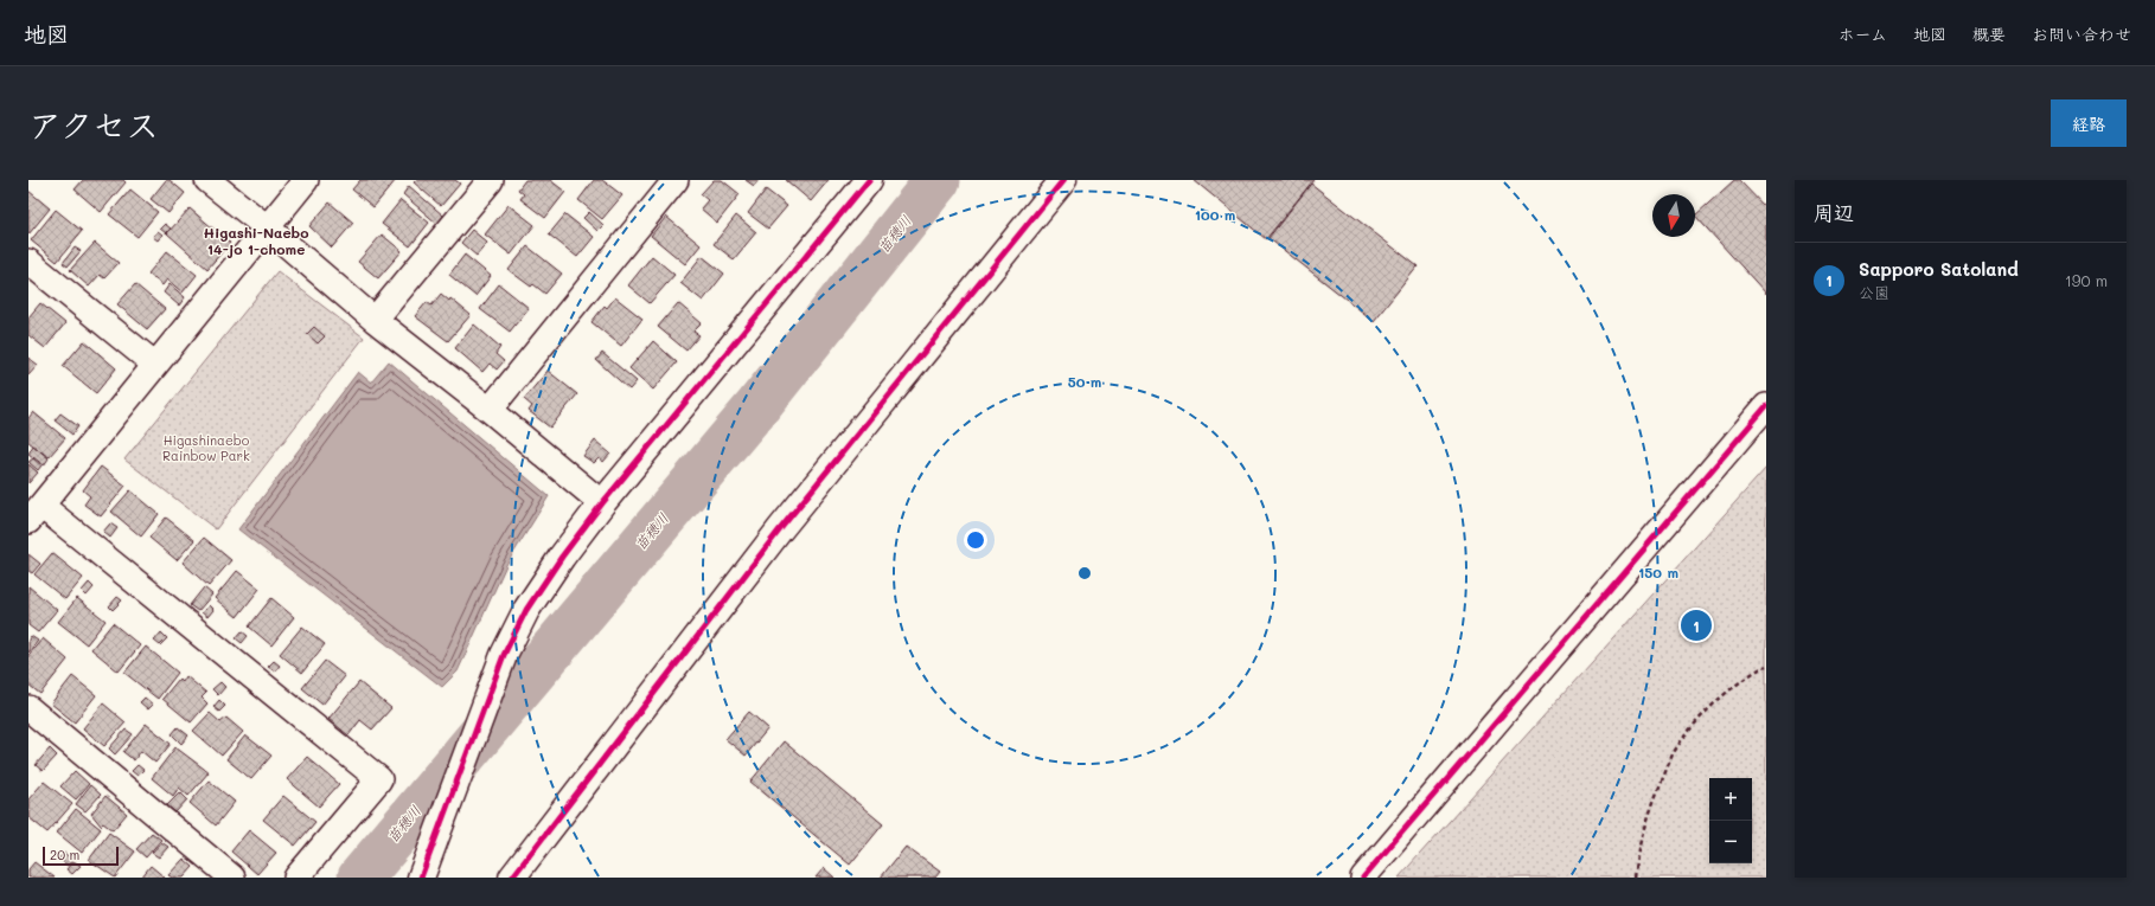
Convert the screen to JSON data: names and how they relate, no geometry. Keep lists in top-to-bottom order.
{
  "districts": ["Higashi-Naebo 14-jo 1-chome"],
  "water": ["苗穂川"],
  "parks": ["Higashinaebo Rainbow Park"],
  "scale_bar": "20 m",
  "north": "bottom",
  "page": {
    "header": "地図",
    "nav": [
      "ホーム",
      "地図",
      "概要",
      "お問い合わせ"
    ],
    "title": "アクセス",
    "buttons": "経路",
    "heading": "周辺",
    "list": [
      {
        "mark": "1",
        "name": "Sapporo Satoland",
        "note": "公園",
        "value": "190 m"
      }
    ],
    "pins": "1",
    "map_buttons": ["+", "−"],
    "scale": "20 m"
  },
  "rings": ["100 m", "50 m", "150 m"]
}
